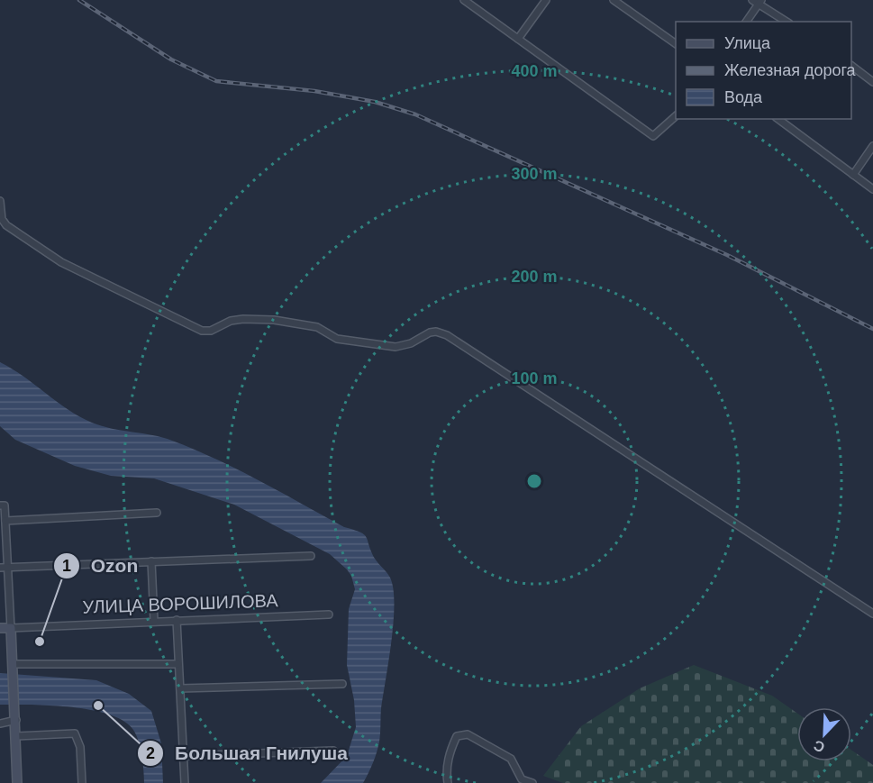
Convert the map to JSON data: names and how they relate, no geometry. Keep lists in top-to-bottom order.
{
  "streets": {
    "main road": ["УЛИЦА ВОРОШИЛОВА"]
  },
  "places": ["Ozon", "Большая Гнилуша"],
  "legend": ["Улица", "Железная дорога", "Вода"],
  "north": "bottom left",
  "rings": [
    "400 m",
    "300 m",
    "200 m",
    "100 m"
  ]
}
